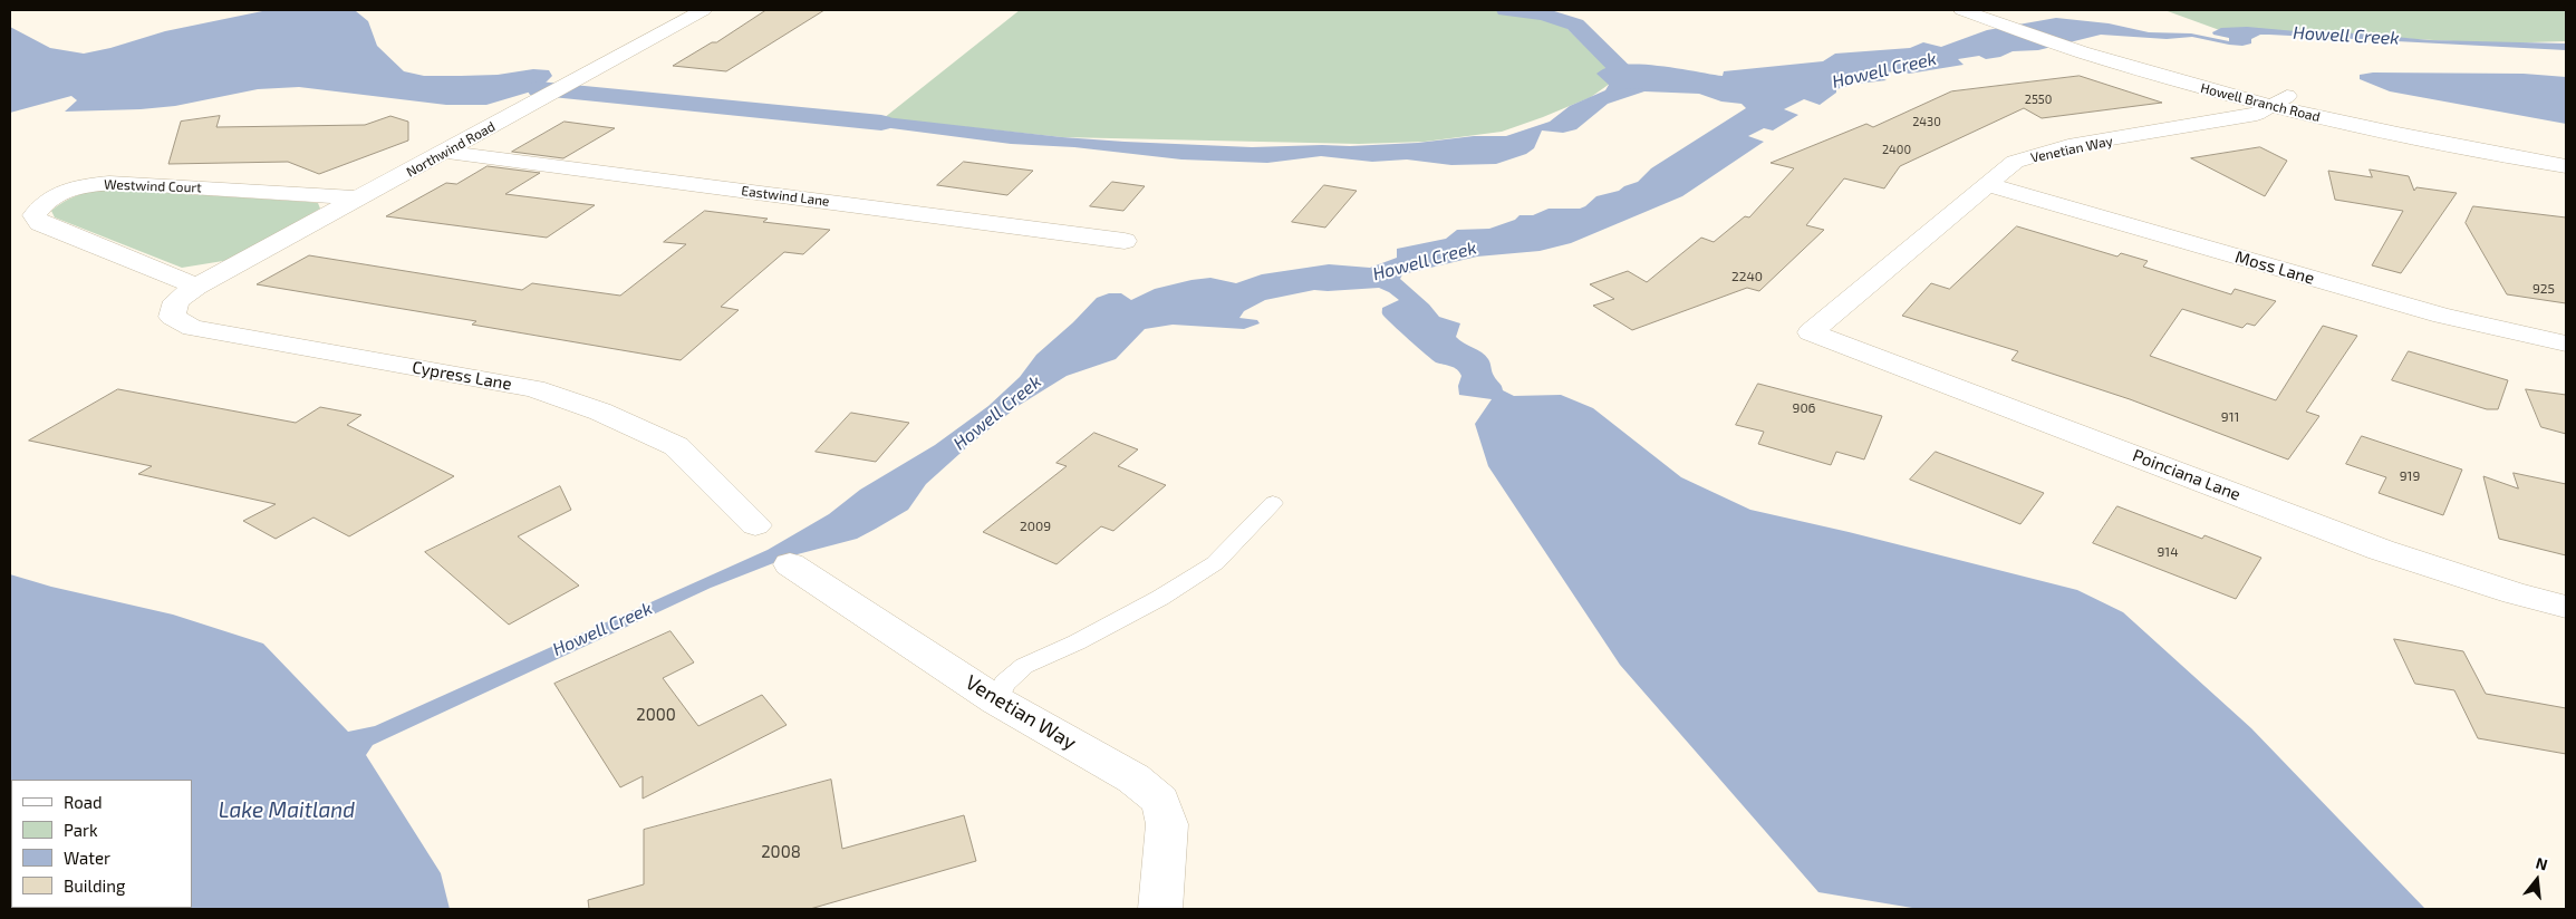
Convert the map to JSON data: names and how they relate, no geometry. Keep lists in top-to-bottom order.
{
  "streets": {
    "street": [
      "Howell Branch Road",
      "Northwind Road",
      "Venetian Way",
      "Westwind Court",
      "Eastwind Lane",
      "Moss Lane",
      "Cypress Lane",
      "Poinciana Lane"
    ]
  },
  "crossings": [
    ["Howell Branch Road", "Venetian Way"],
    ["Northwind Road", "Westwind Court"],
    ["Northwind Road", "Eastwind Lane"],
    ["Northwind Road", "Cypress Lane"],
    ["Venetian Way", "Moss Lane"],
    ["Venetian Way", "Poinciana Lane"],
    ["Westwind Court", "Cypress Lane"]
  ],
  "water": ["Howell Creek", "Lake Maitland"],
  "house_numbers": [
    "2550",
    "2430",
    "2400",
    "2240",
    "925",
    "906",
    "911",
    "919",
    "2009",
    "914",
    "2000",
    "2008"
  ],
  "legend": [
    "Road",
    "Park",
    "Water",
    "Building"
  ],
  "north": "top"
}
